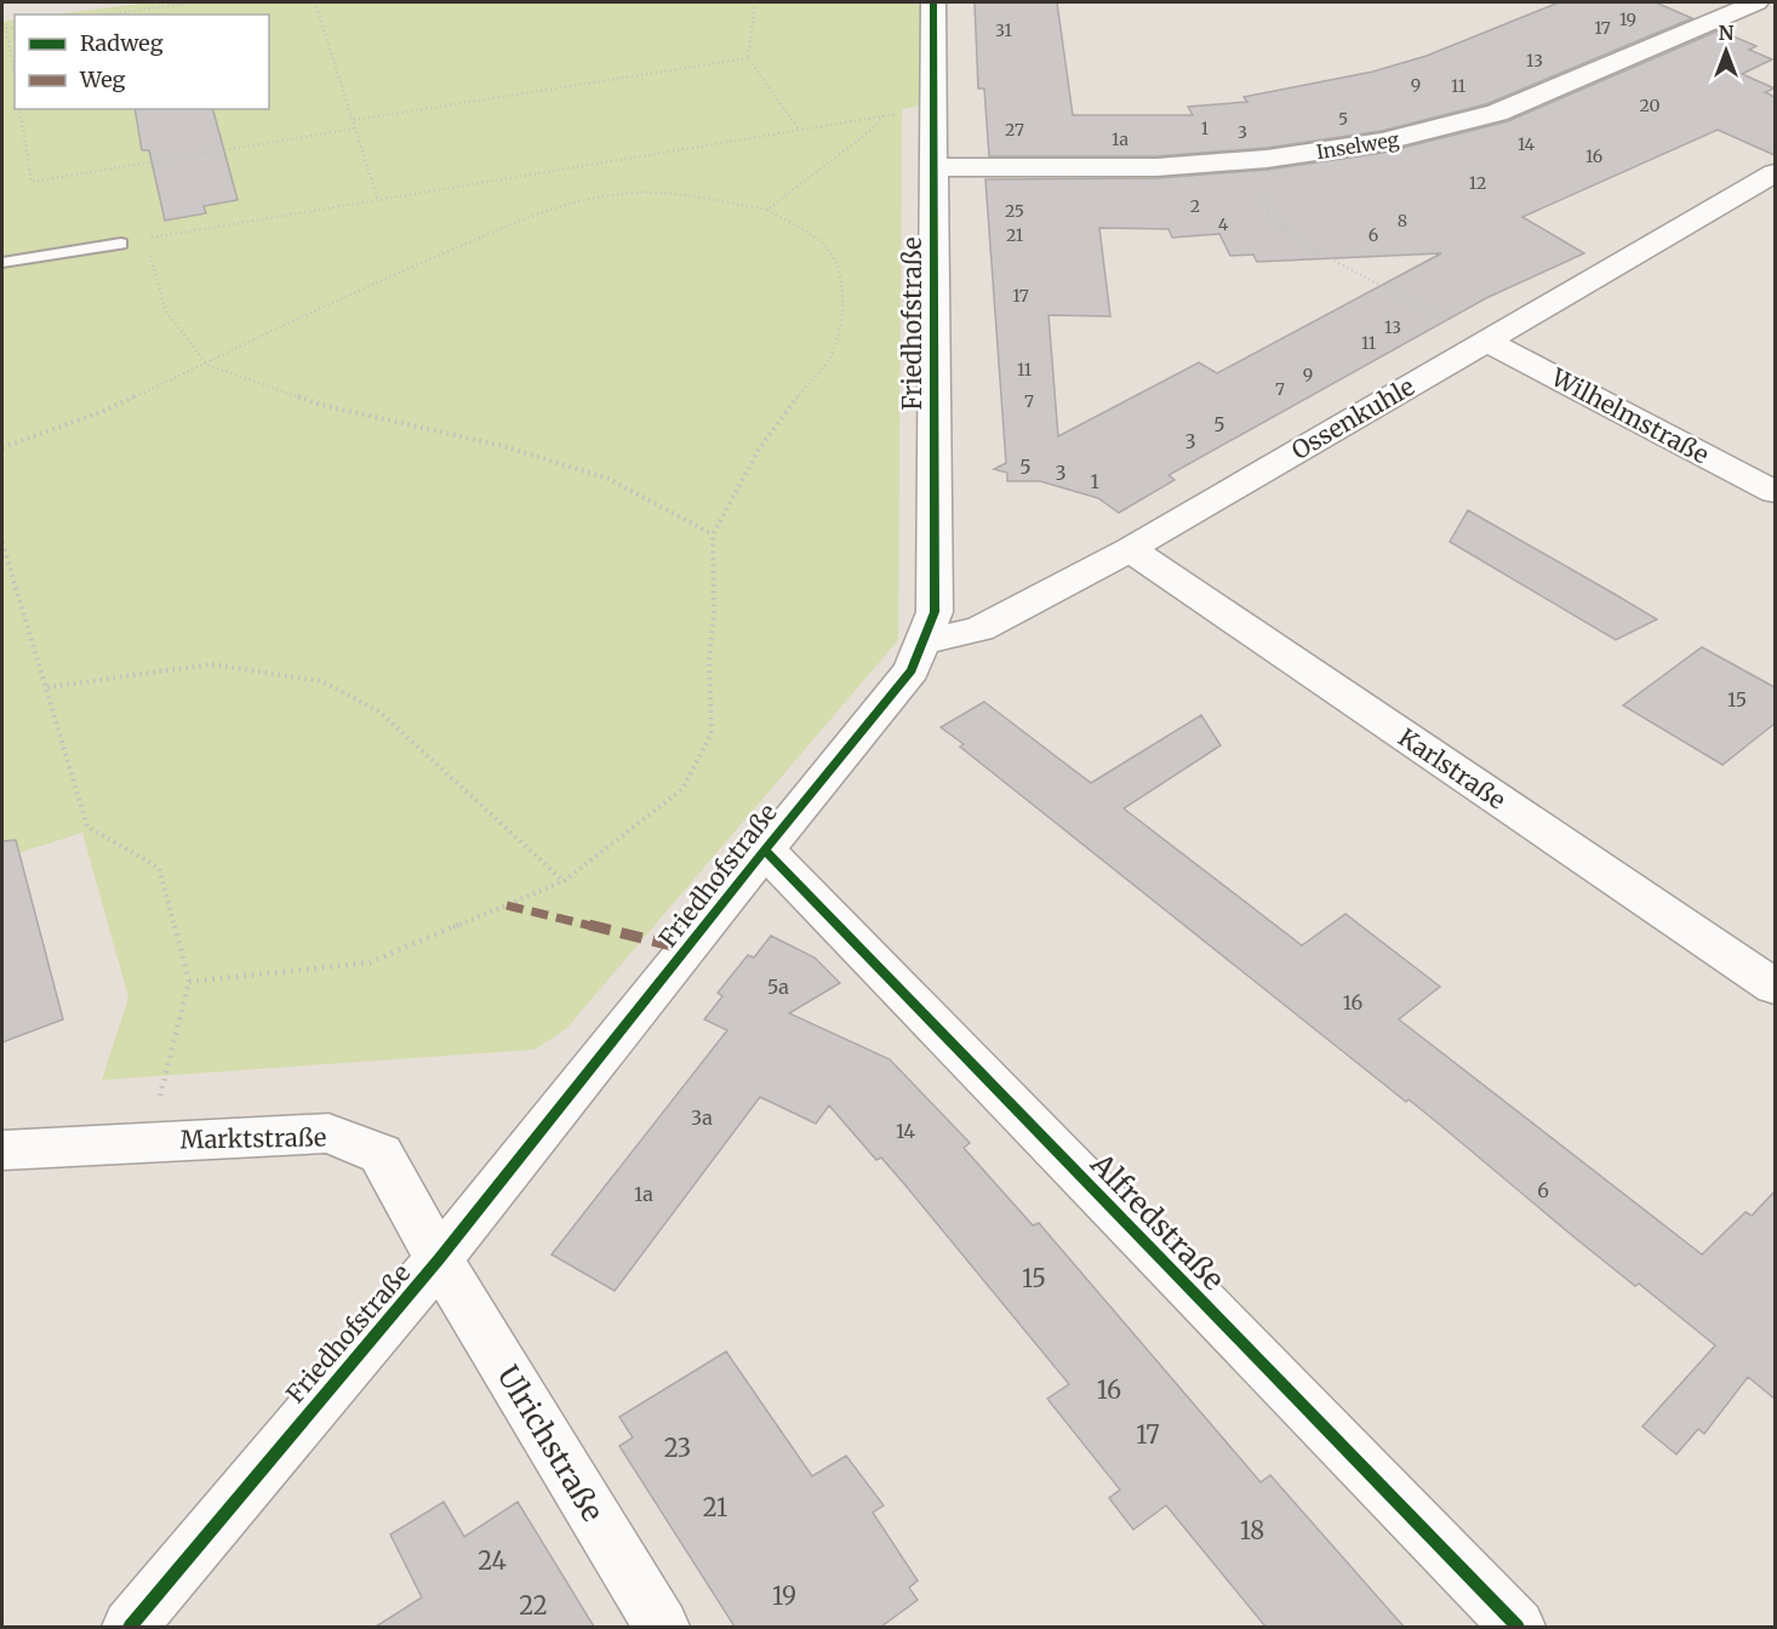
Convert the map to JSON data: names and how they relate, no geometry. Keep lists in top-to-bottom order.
{
  "streets": {
    "street": [
      "Inselweg",
      "Friedhofstraße",
      "Wilhelmstraße",
      "Ossenkuhle",
      "Karlstraße",
      "Marktstraße",
      "Alfredstraße",
      "Ulrichstraße"
    ]
  },
  "crossings": [
    ["Inselweg", "Friedhofstraße"],
    ["Friedhofstraße", "Ossenkuhle"],
    ["Friedhofstraße", "Marktstraße"],
    ["Friedhofstraße", "Alfredstraße"],
    ["Friedhofstraße", "Ulrichstraße"],
    ["Wilhelmstraße", "Ossenkuhle"],
    ["Ossenkuhle", "Karlstraße"],
    ["Marktstraße", "Ulrichstraße"]
  ],
  "house_numbers": [
    "19",
    "17",
    "31",
    "13",
    "9",
    "11",
    "20",
    "5",
    "1",
    "27",
    "3",
    "1a",
    "14",
    "16",
    "12",
    "2",
    "25",
    "8",
    "4",
    "21",
    "6",
    "17",
    "13",
    "11",
    "11",
    "9",
    "7",
    "7",
    "5",
    "3",
    "5",
    "3",
    "1",
    "15",
    "5a",
    "16",
    "3a",
    "14",
    "6",
    "1a",
    "15",
    "16",
    "17",
    "23",
    "21",
    "18",
    "24",
    "19",
    "22"
  ],
  "legend": ["Radweg", "Weg"],
  "north": "top"
}
